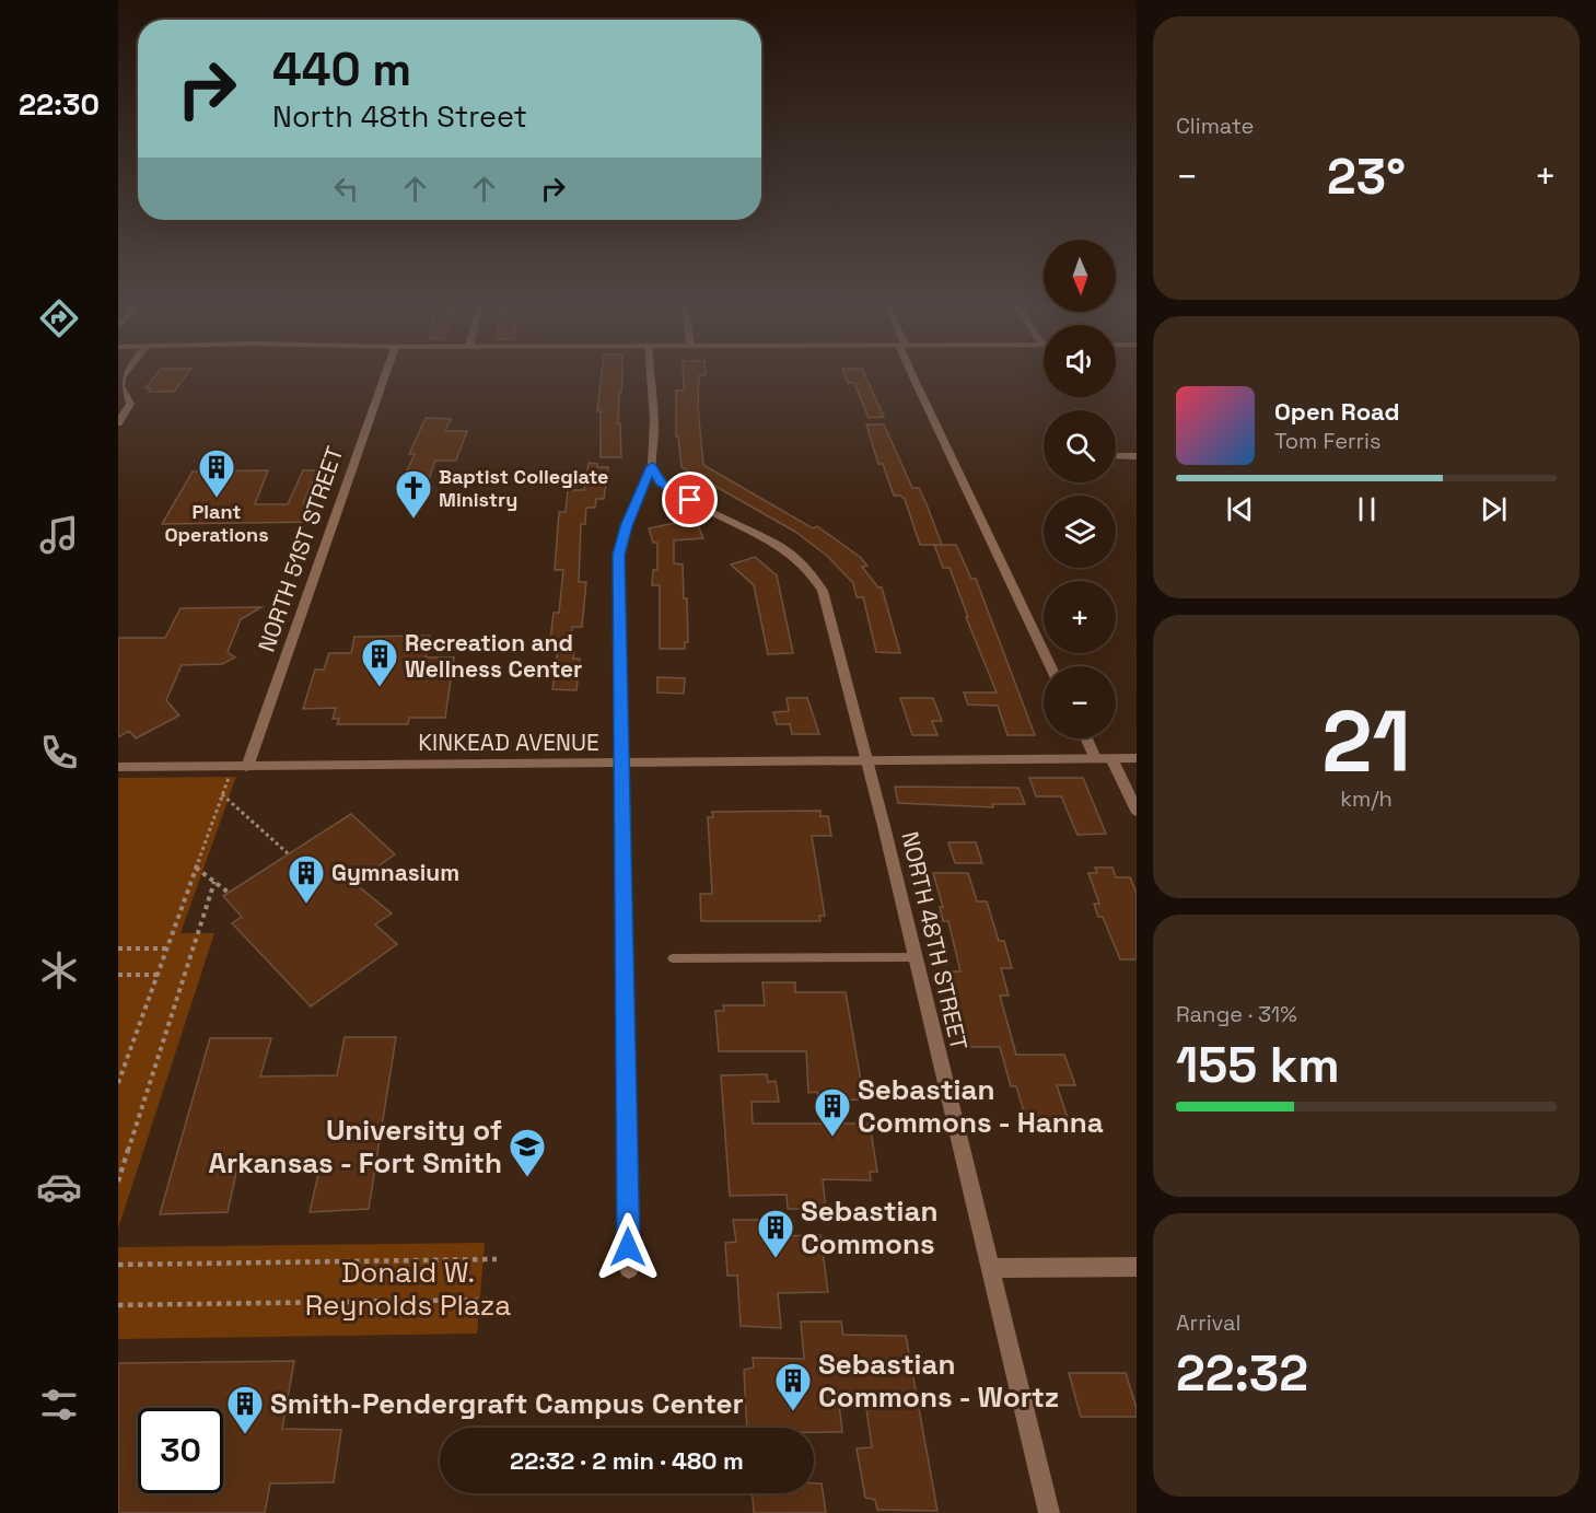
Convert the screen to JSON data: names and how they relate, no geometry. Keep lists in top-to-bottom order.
{
  "streets": {
    "street": ["NORTH 51ST STREET", "KINKEAD AVENUE", "NORTH 48TH STREET"]
  },
  "crossings": [
    ["NORTH 51ST STREET", "KINKEAD AVENUE"],
    ["KINKEAD AVENUE", "NORTH 48TH STREET"]
  ],
  "parks": ["Donald W. Reynolds Plaza"],
  "places": {
    "building": [
      "Plant Operations",
      "Recreation and Wellness Center",
      "Gymnasium",
      "Sebastian Commons - Hanna",
      "Sebastian Commons",
      "Sebastian Commons - Wortz",
      "Smith-Pendergraft Campus Center"
    ],
    "church": ["Baptist Collegiate Ministry"],
    "school or university": ["University of Arkansas - Fort Smith"]
  },
  "north": "bottom",
  "page": {
    "tabs": "22:30",
    "tile": [
      "Climate",
      ["21", "km/h"],
      ["Range · 31%", "155 km"],
      ["Arrival", "22:32"]
    ],
    "turn": ["440 m", "North 48th Street"],
    "heat": ["−", "23°", "+"],
    "map_buttons": ["+", "−"],
    "song": ["Open Road", "Tom Ferris"],
    "limit": "30",
    "trip": "22:32 · 2 min · 480 m"
  }
}
